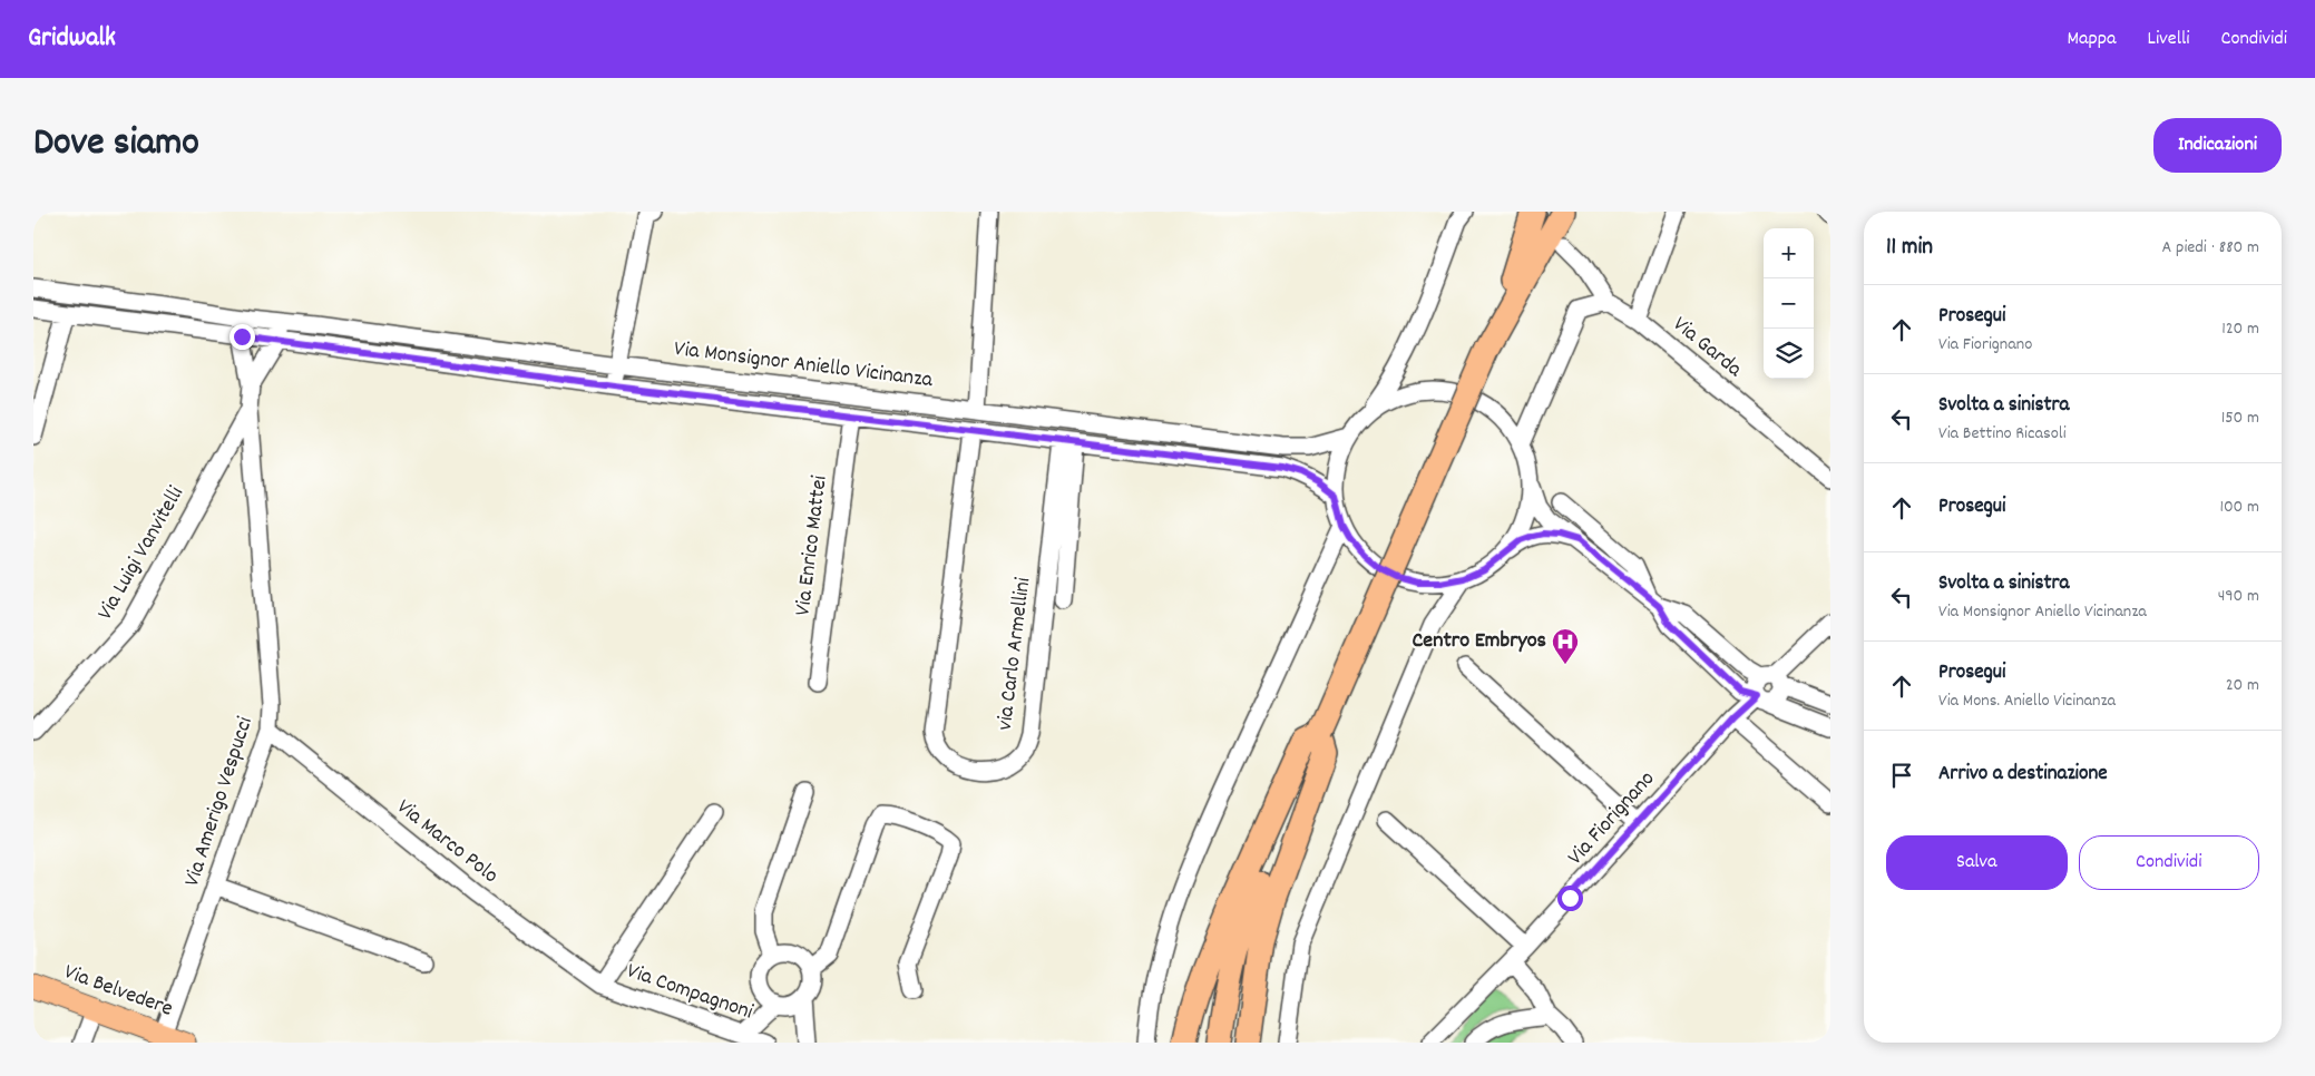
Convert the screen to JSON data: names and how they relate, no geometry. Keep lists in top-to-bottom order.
{
  "streets": {
    "main road": ["Via Belvedere"],
    "street": [
      "Via Garda",
      "Via Monsignor Aniello Vicinanza",
      "Via Enrico Mattei",
      "Via Luigi Vanvitelli",
      "via Carlo Armellini",
      "Via Amerigo Vespucci",
      "Via Fiorignano",
      "Via Marco Polo",
      "Via Compagnoni"
    ]
  },
  "crossings": [
    ["Via Monsignor Aniello Vicinanza", "Via Enrico Mattei"],
    ["Via Monsignor Aniello Vicinanza", "via Carlo Armellini"],
    ["Via Luigi Vanvitelli", "Via Amerigo Vespucci"],
    ["Via Amerigo Vespucci", "Via Marco Polo"],
    ["Via Amerigo Vespucci", "Via Belvedere"],
    ["Via Marco Polo", "Via Compagnoni"]
  ],
  "places": {
    "hospital": ["Centro Embryos"]
  },
  "page": {
    "header": "Gridwalk",
    "nav": ["Mappa", "Livelli", "Condividi"],
    "title": "Dove siamo",
    "buttons": [
      "Indicazioni",
      ["Salva", "Condividi"]
    ],
    "heading": ["11 min", "A piedi · 880 m"],
    "map_buttons": ["+", "−"],
    "list": [
      ["Prosegui", "Via Fiorignano", "120 m"],
      ["Svolta a sinistra", "Via Bettino Ricasoli", "150 m"],
      ["Prosegui", "100 m"],
      ["Svolta a sinistra", "Via Monsignor Aniello Vicinanza", "490 m"],
      ["Prosegui", "Via Mons. Aniello Vicinanza", "20 m"],
      "Arrivo a destinazione"
    ]
  }
}
